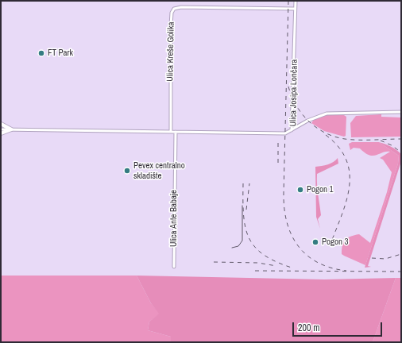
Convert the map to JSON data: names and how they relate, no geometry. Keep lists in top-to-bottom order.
{
  "streets": {
    "street": ["Ulica Kreše Golika", "Ulica Josipa Lončara", "Ulica Ante Babaje"]
  },
  "crossings": [
    ["Ulica Kreše Golika", "Ulica Josipa Lončara"]
  ],
  "places": [
    "FT Park",
    "Pevex centralno skladište",
    "Pogon 1",
    "Pogon 3"
  ],
  "scale_bar": "200 m"
}
